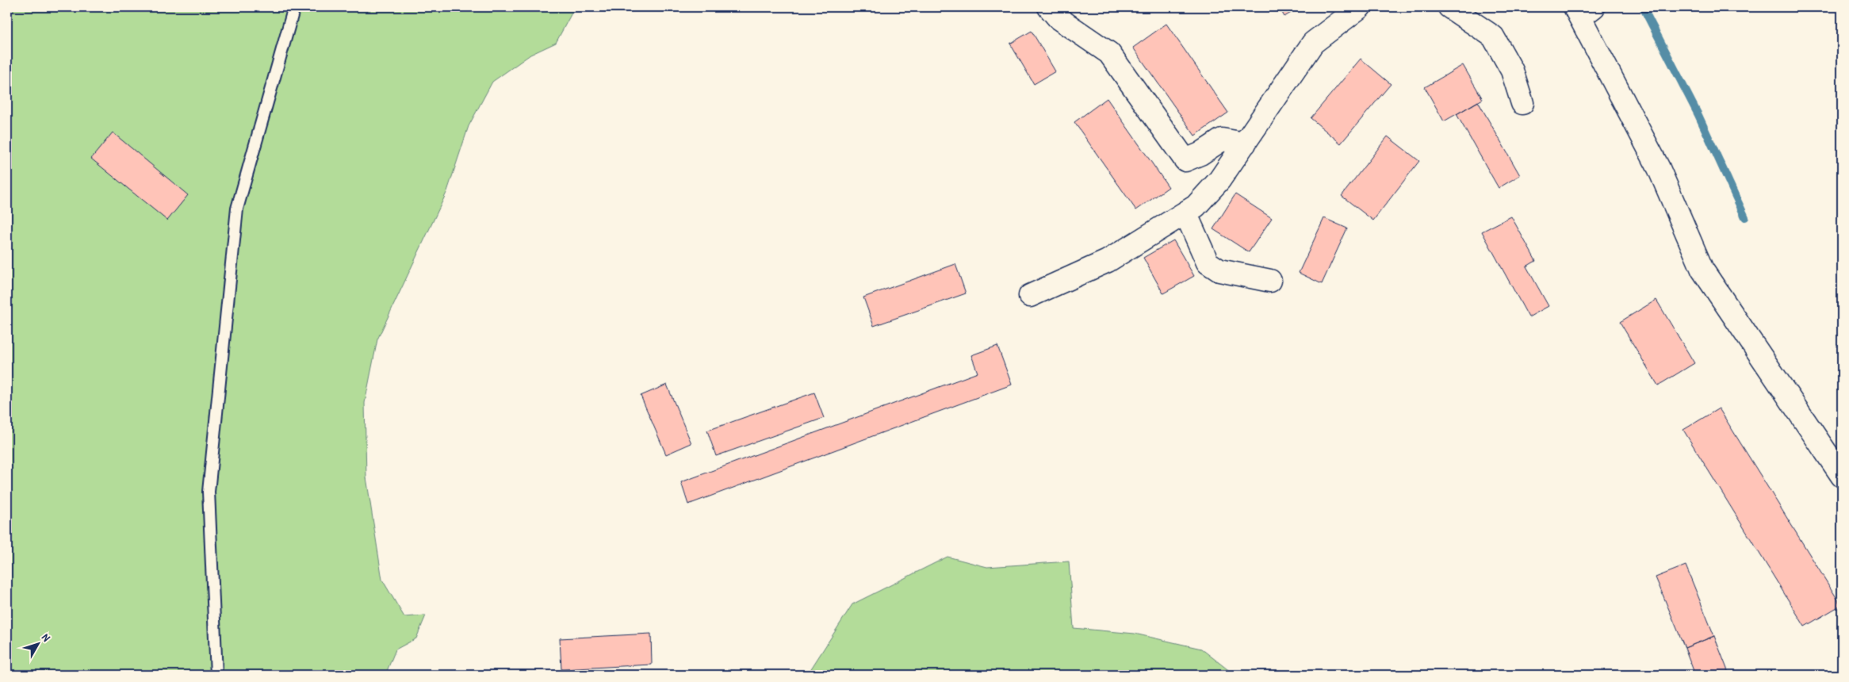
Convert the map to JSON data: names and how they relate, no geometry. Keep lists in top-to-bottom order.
{
  "north": "top right"
}
